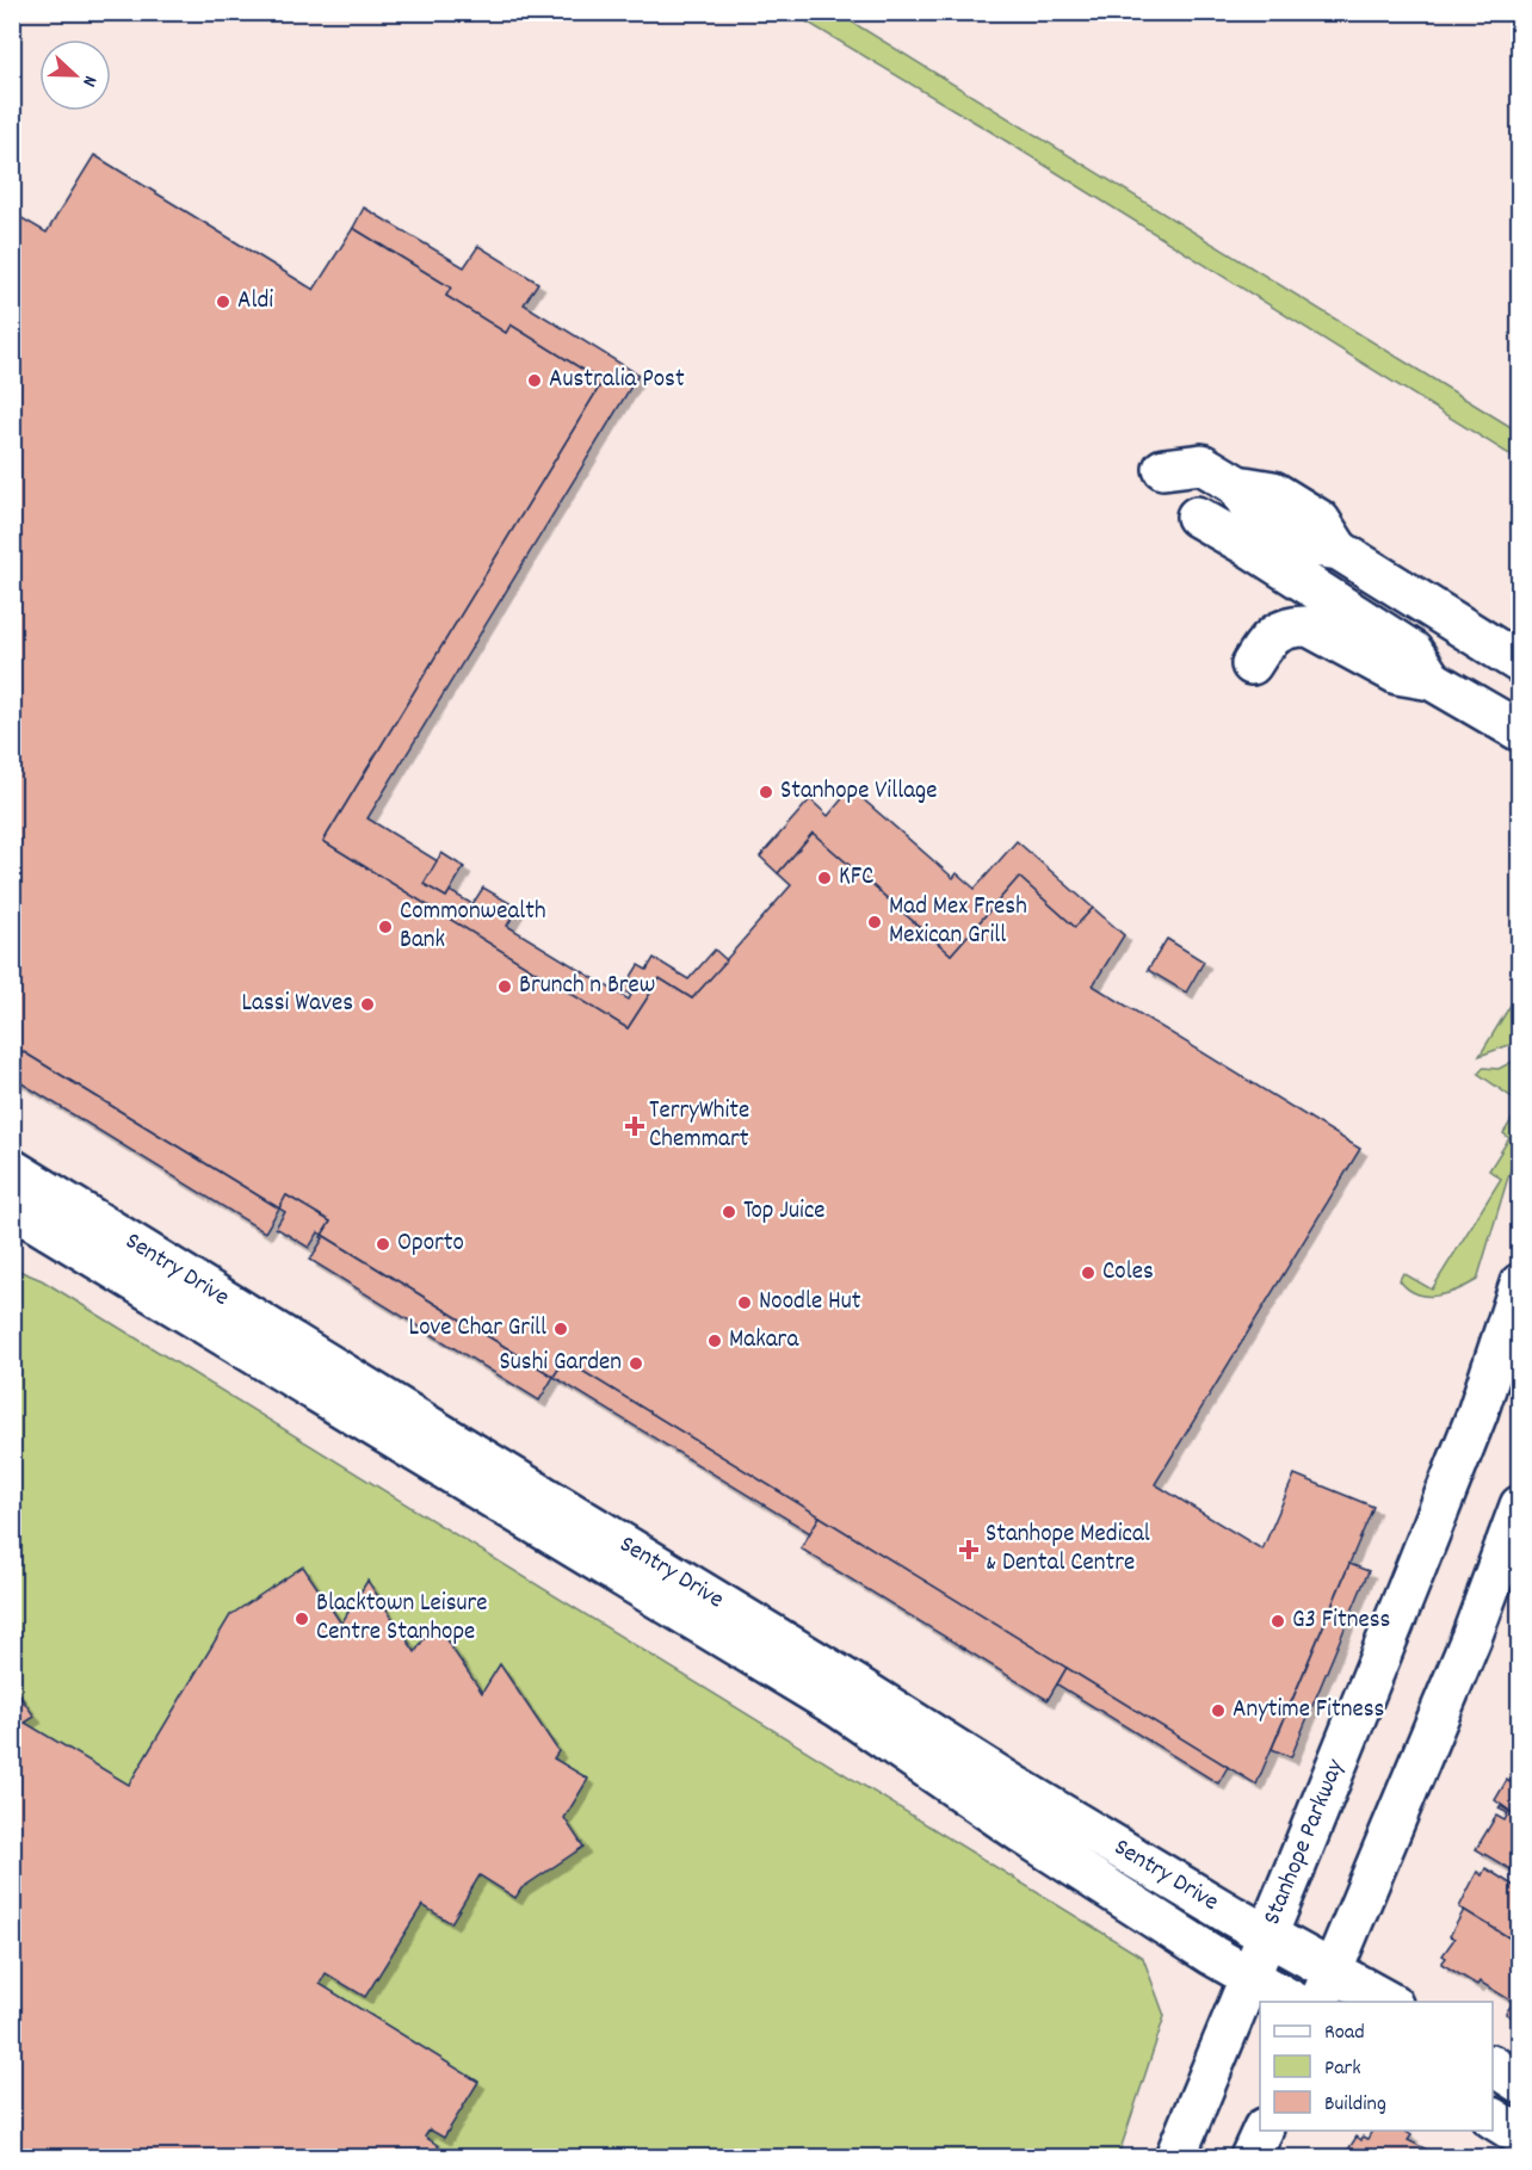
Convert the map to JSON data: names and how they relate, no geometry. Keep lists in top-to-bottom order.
{
  "streets": {
    "street": ["Sentry Drive", "Stanhope Parkway"]
  },
  "crossings": [
    ["Sentry Drive", "Stanhope Parkway"]
  ],
  "places": {
    "other": [
      "Aldi",
      "Australia Post",
      "Stanhope Village",
      "KFC",
      "Mad Mex Fresh Mexican Grill",
      "Commonwealth Bank",
      "Brunch n Brew",
      "Lassi Waves",
      "Top Juice",
      "Oporto",
      "Coles",
      "Noodle Hut",
      "Love Char Grill",
      "Makara",
      "Sushi Garden",
      "Blacktown Leisure Centre Stanhope",
      "G3 Fitness",
      "Anytime Fitness"
    ],
    "health": ["TerryWhite Chemmart", "Stanhope Medical & Dental Centre"]
  },
  "legend": ["Road", "Park", "Building"],
  "north": "right"
}
